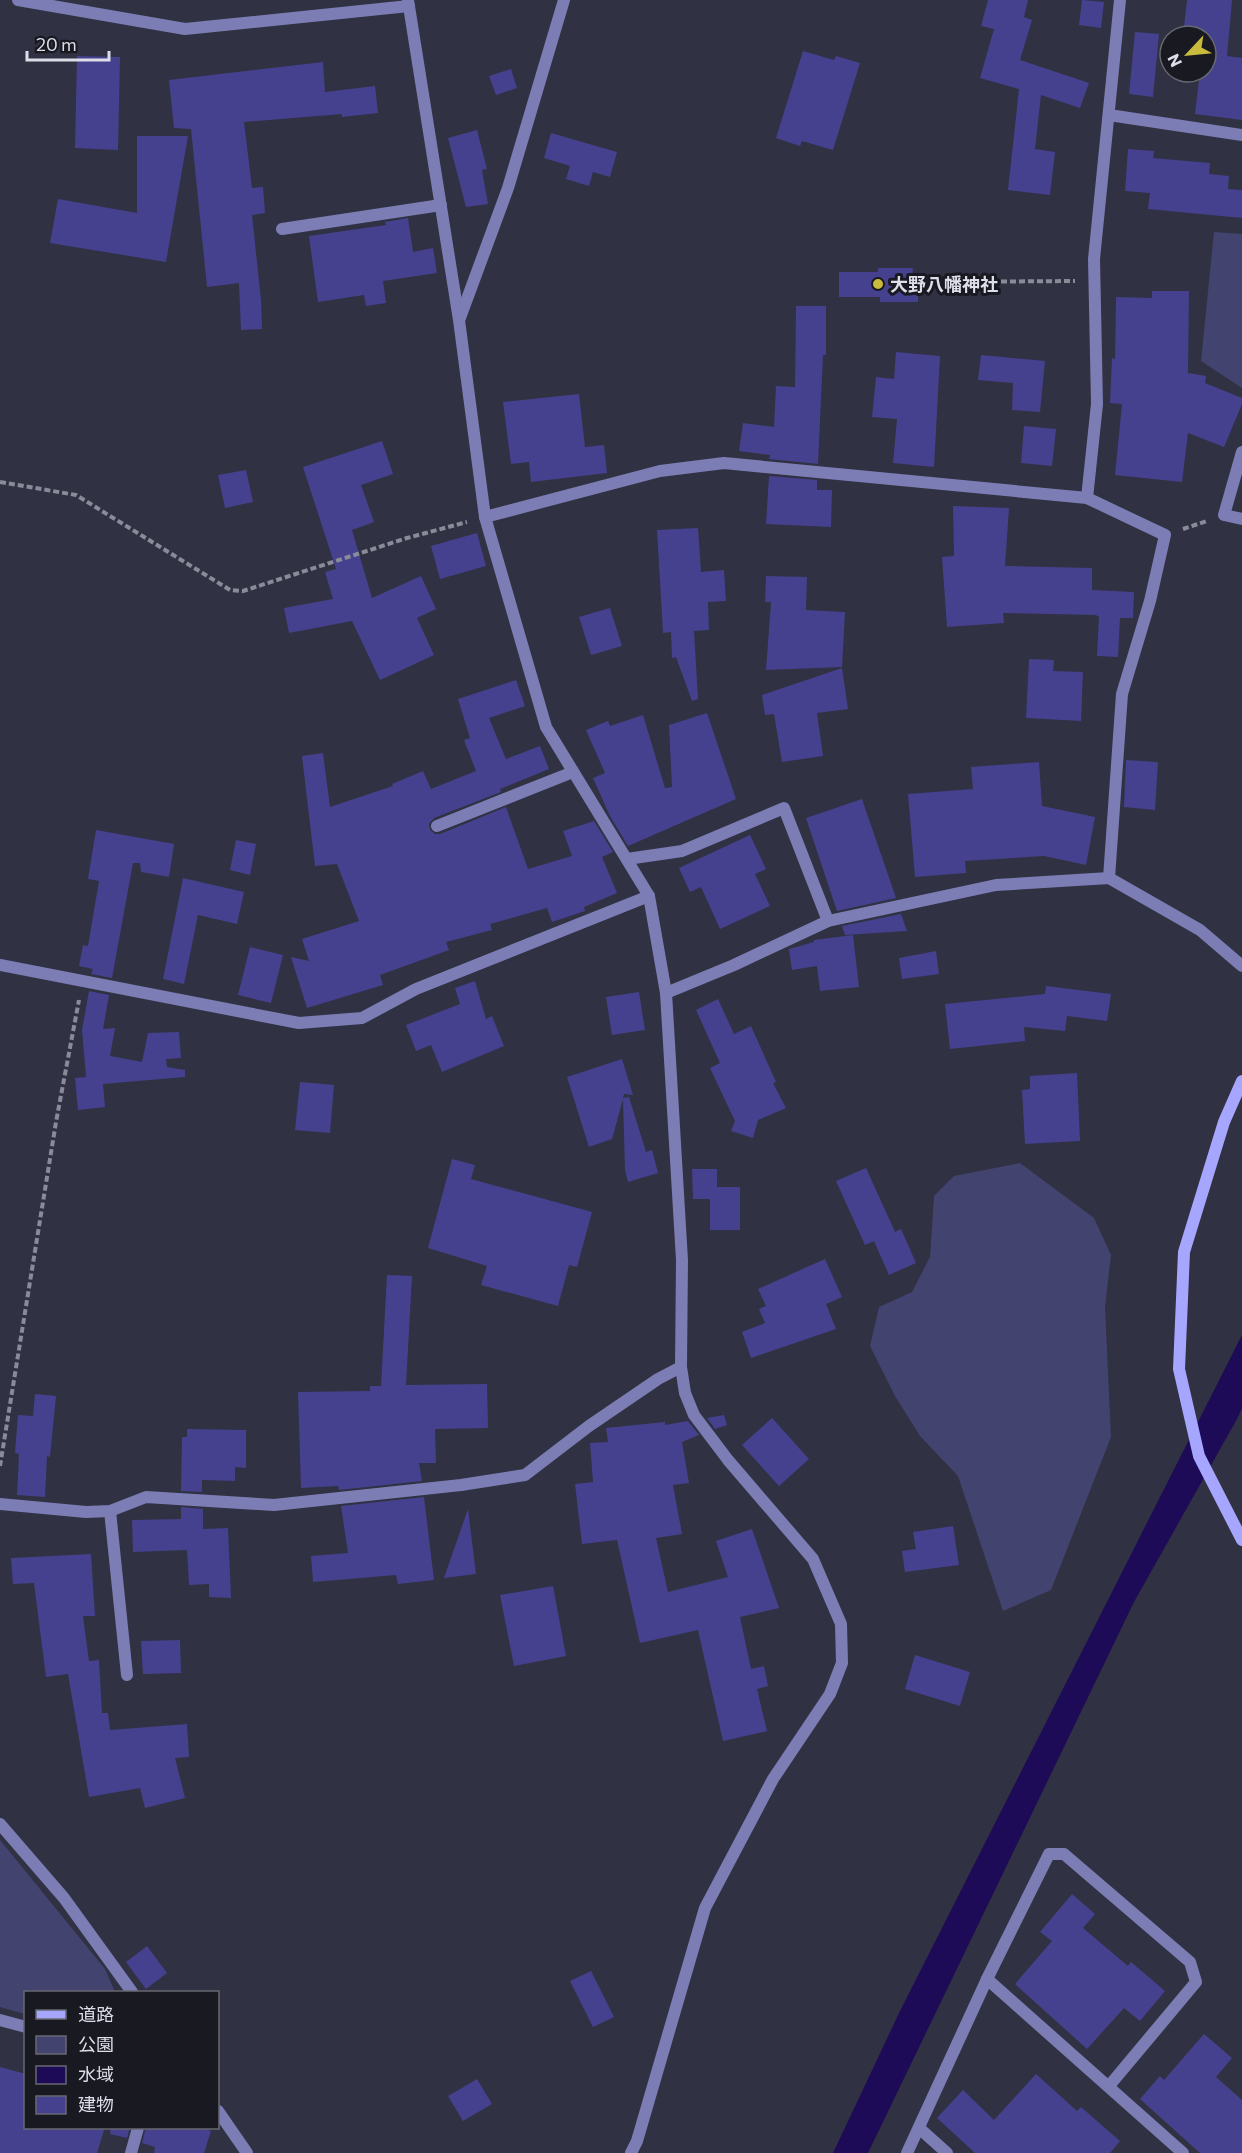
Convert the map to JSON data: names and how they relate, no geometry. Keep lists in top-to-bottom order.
{
  "places": ["大野八幡神社"],
  "legend": [
    "道路",
    "公園",
    "水域",
    "建物"
  ],
  "scale_bar": "20 m",
  "north": "bottom left"
}
